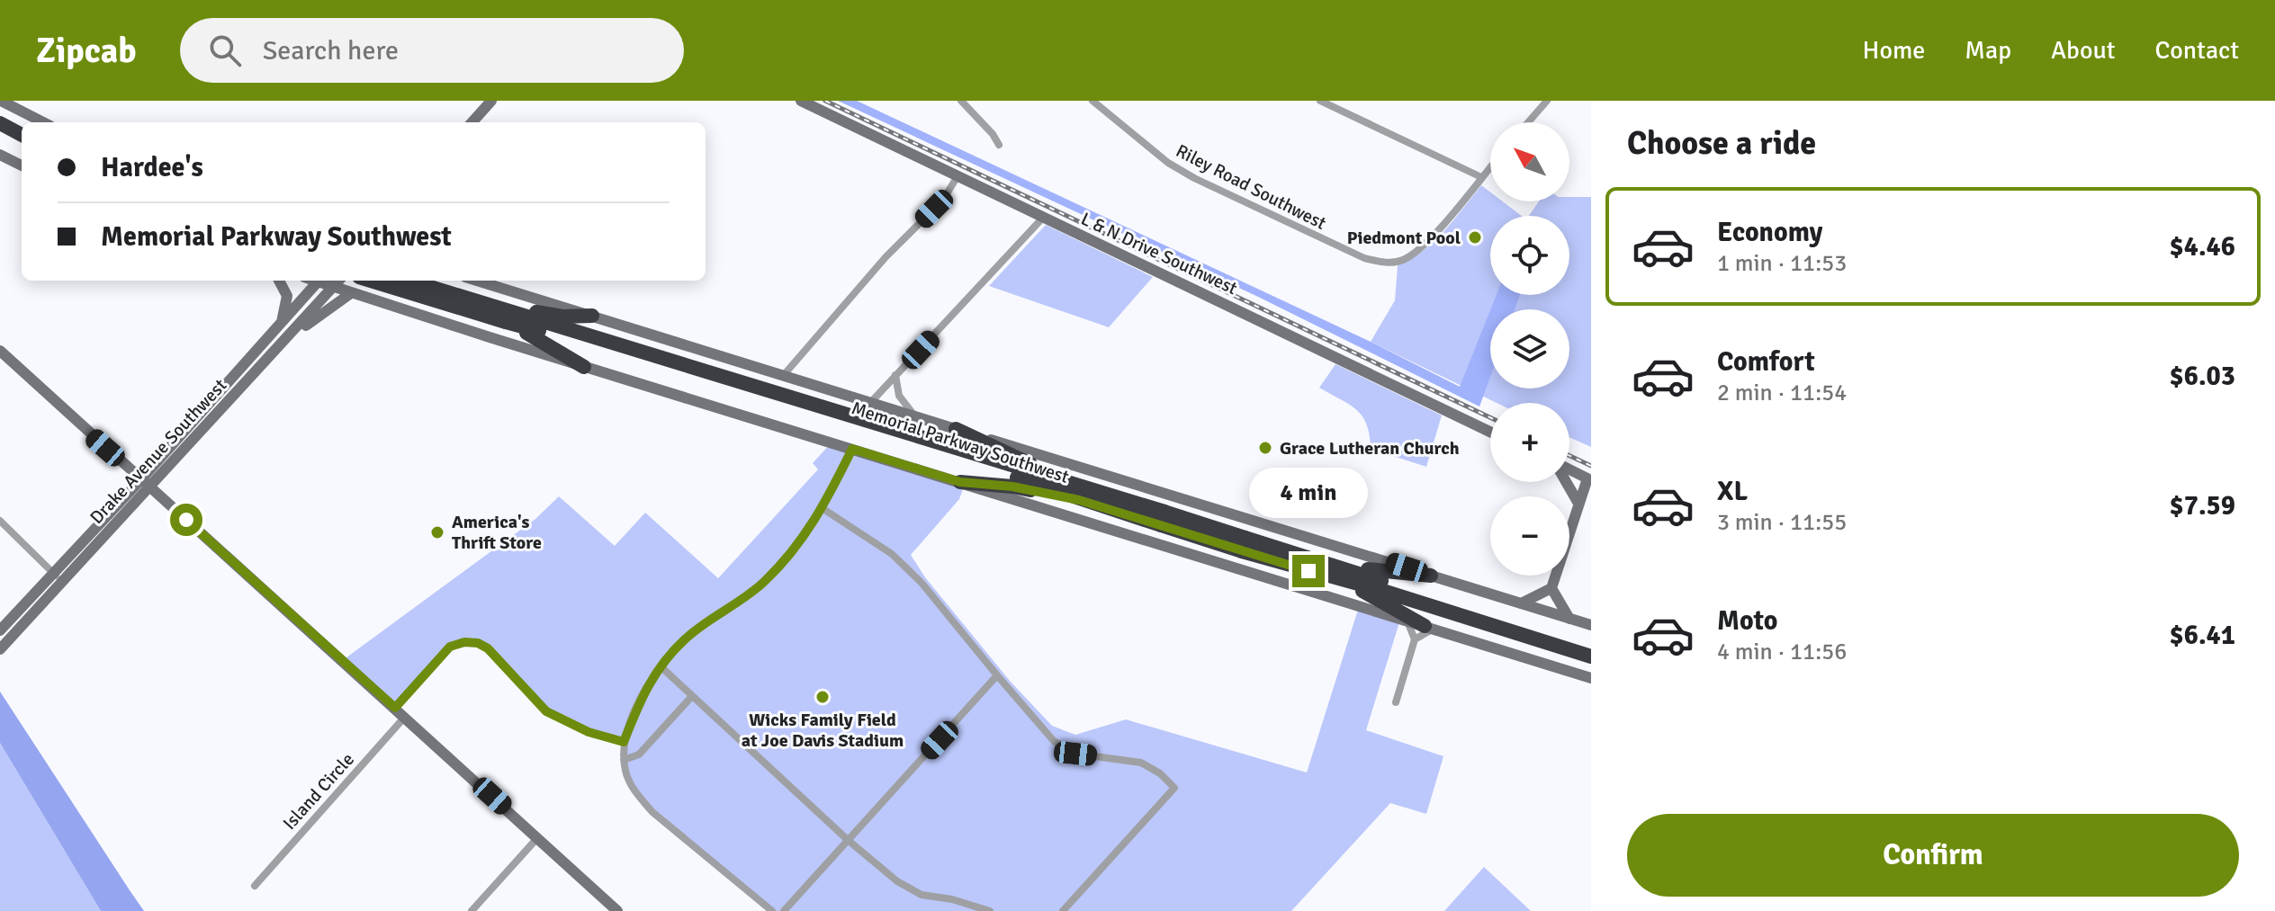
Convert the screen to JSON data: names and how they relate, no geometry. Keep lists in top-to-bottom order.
{
  "streets": {
    "highway": ["Memorial Parkway Southwest"],
    "street": [
      "Riley Road Southwest",
      "L & N Drive Southwest",
      "Drake Avenue Southwest",
      "Island Circle"
    ]
  },
  "places": [
    "Piedmont Pool",
    "Grace Lutheran Church",
    "America's Thrift Store",
    "Wicks Family Field at Joe Davis Stadium"
  ],
  "north": "top left",
  "page": {
    "header": "Zipcab",
    "search": "Search here",
    "nav": [
      "Home",
      "Map",
      "About",
      "Contact"
    ],
    "heading": "Choose a ride",
    "map_buttons": ["+", "−"],
    "banner": ["Hardee's", "Memorial Parkway Southwest"],
    "list": [
      {
        "name": "Economy",
        "note": "1 min · 11:53",
        "value": "$4.46"
      },
      {
        "name": "Comfort",
        "note": "2 min · 11:54",
        "value": "$6.03"
      },
      {
        "name": "XL",
        "note": "3 min · 11:55",
        "value": "$7.59"
      },
      {
        "name": "Moto",
        "note": "4 min · 11:56",
        "value": "$6.41"
      }
    ],
    "bubble": "4 min",
    "buttons": "Confirm"
  }
}
